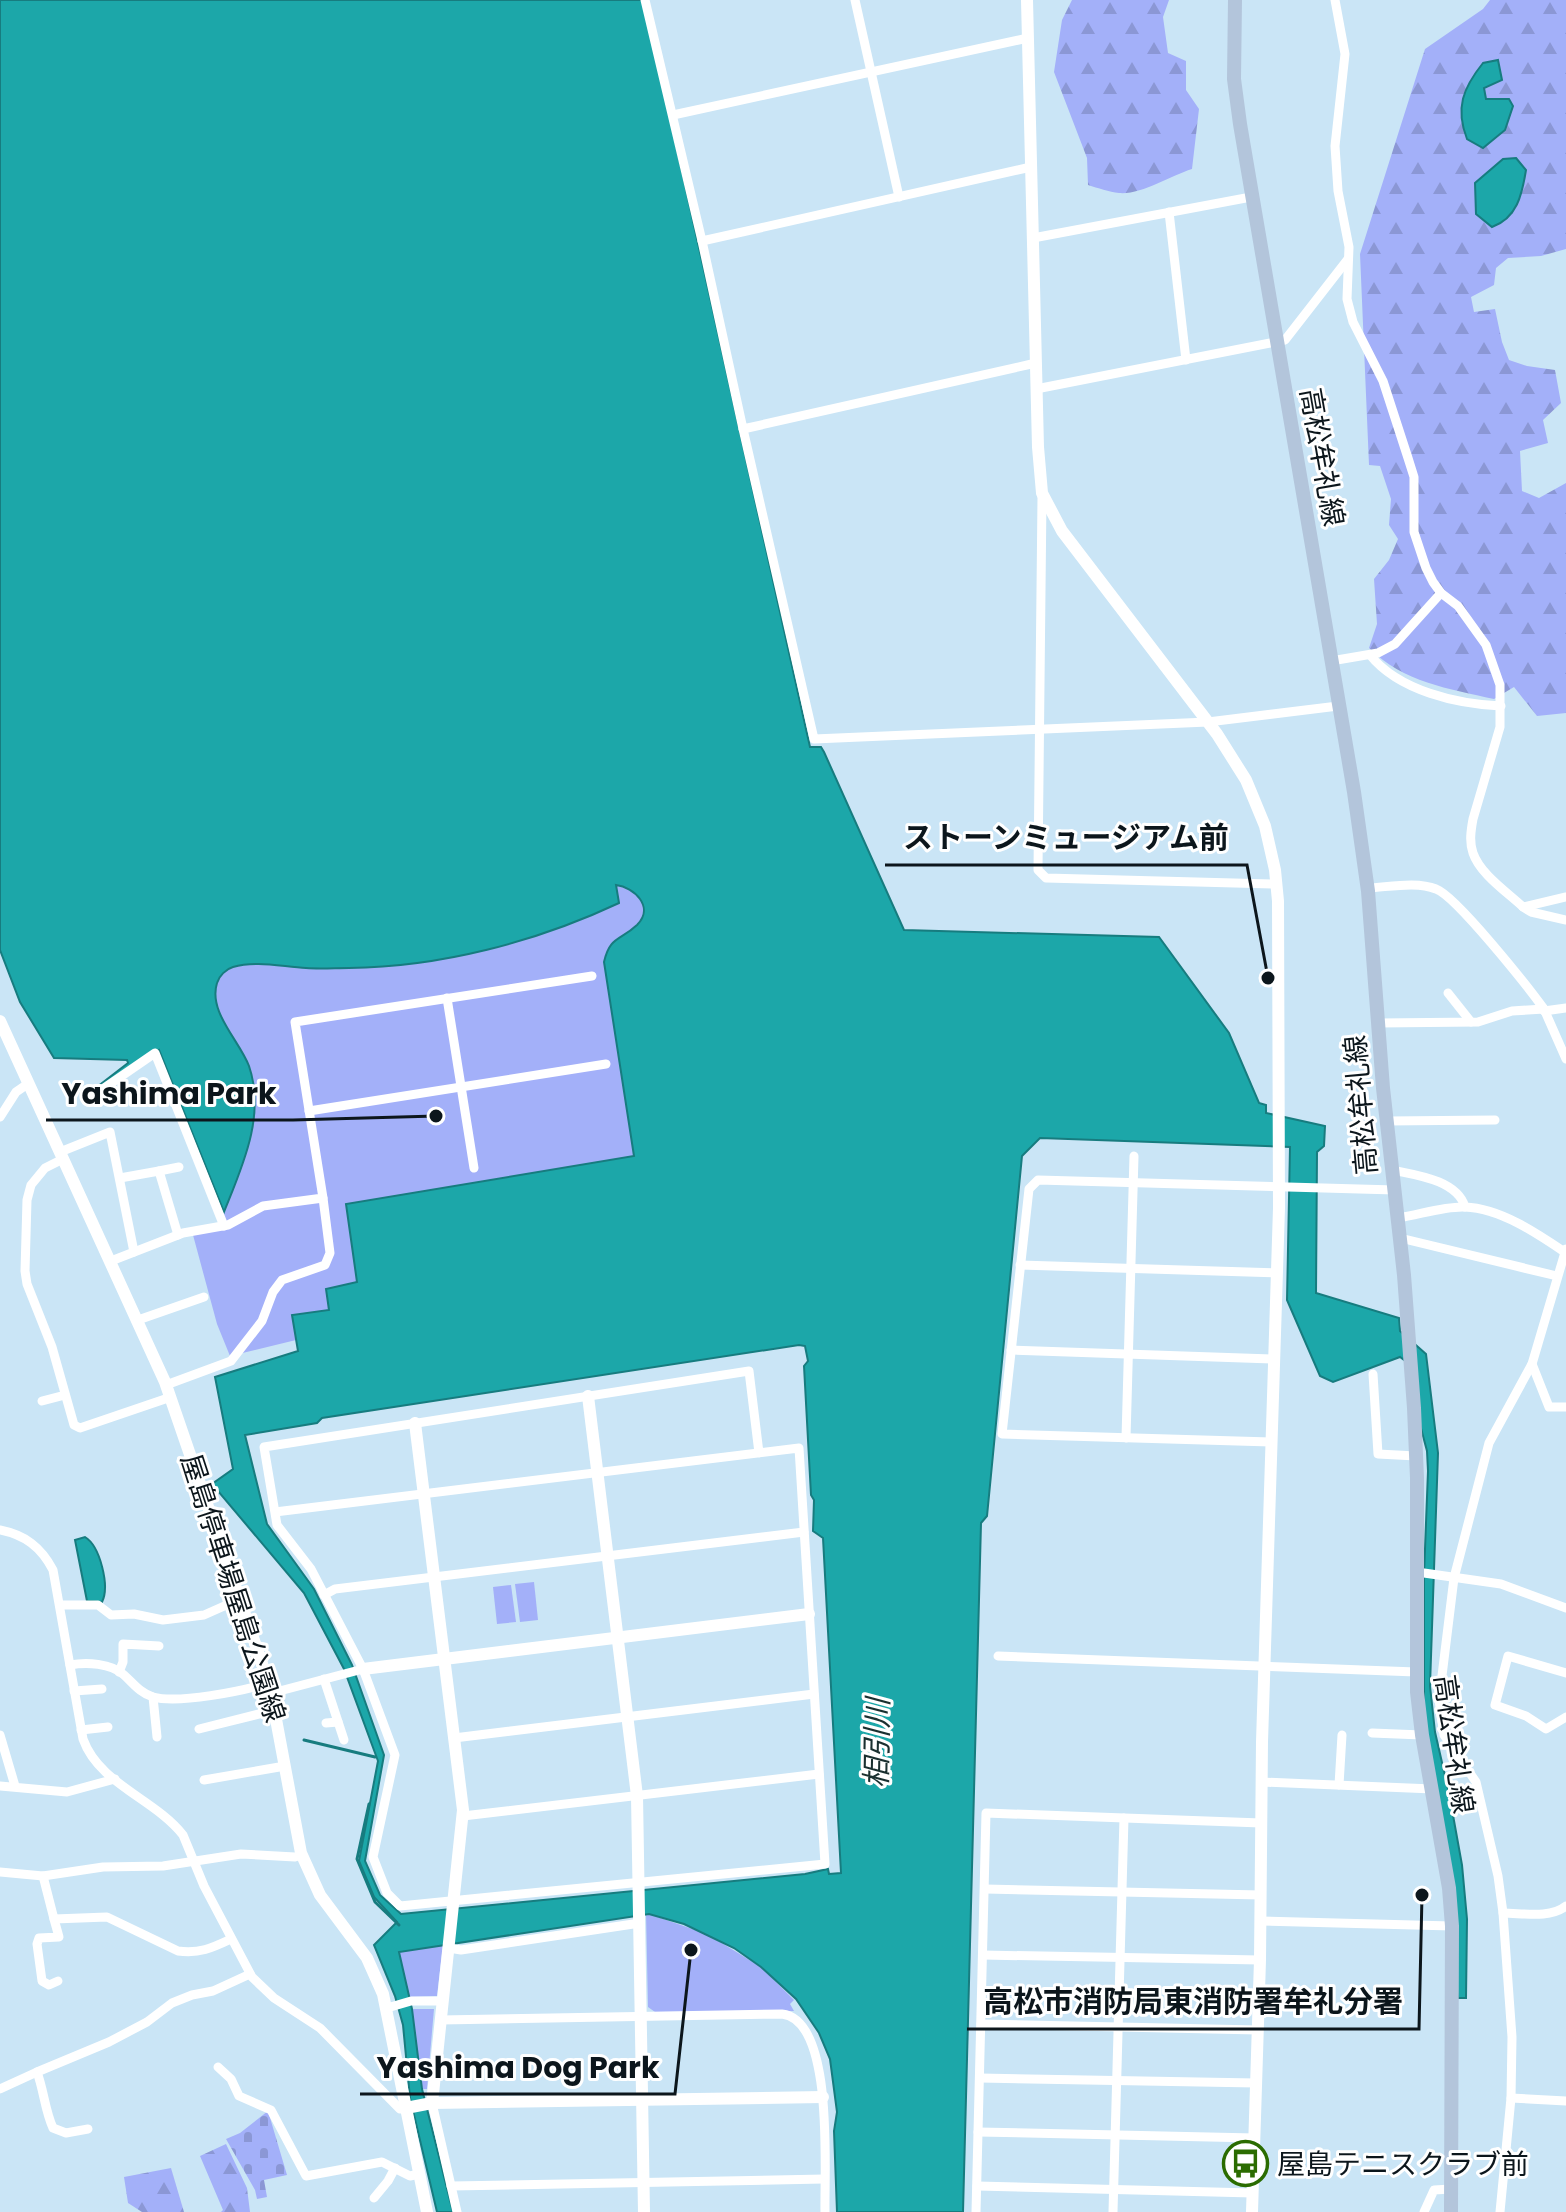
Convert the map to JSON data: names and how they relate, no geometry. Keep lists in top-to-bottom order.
{
  "streets": {
    "main road": ["高松牟礼線"],
    "street": ["屋島停車場屋島公園線"]
  },
  "water": ["相引川"],
  "places": {
    "other": [
      "ストーンミュージアム前",
      "Yashima Park",
      "高松市消防局東消防署牟礼分署",
      "Yashima Dog Park"
    ],
    "bus stop": ["屋島テニスクラブ前"]
  }
}
